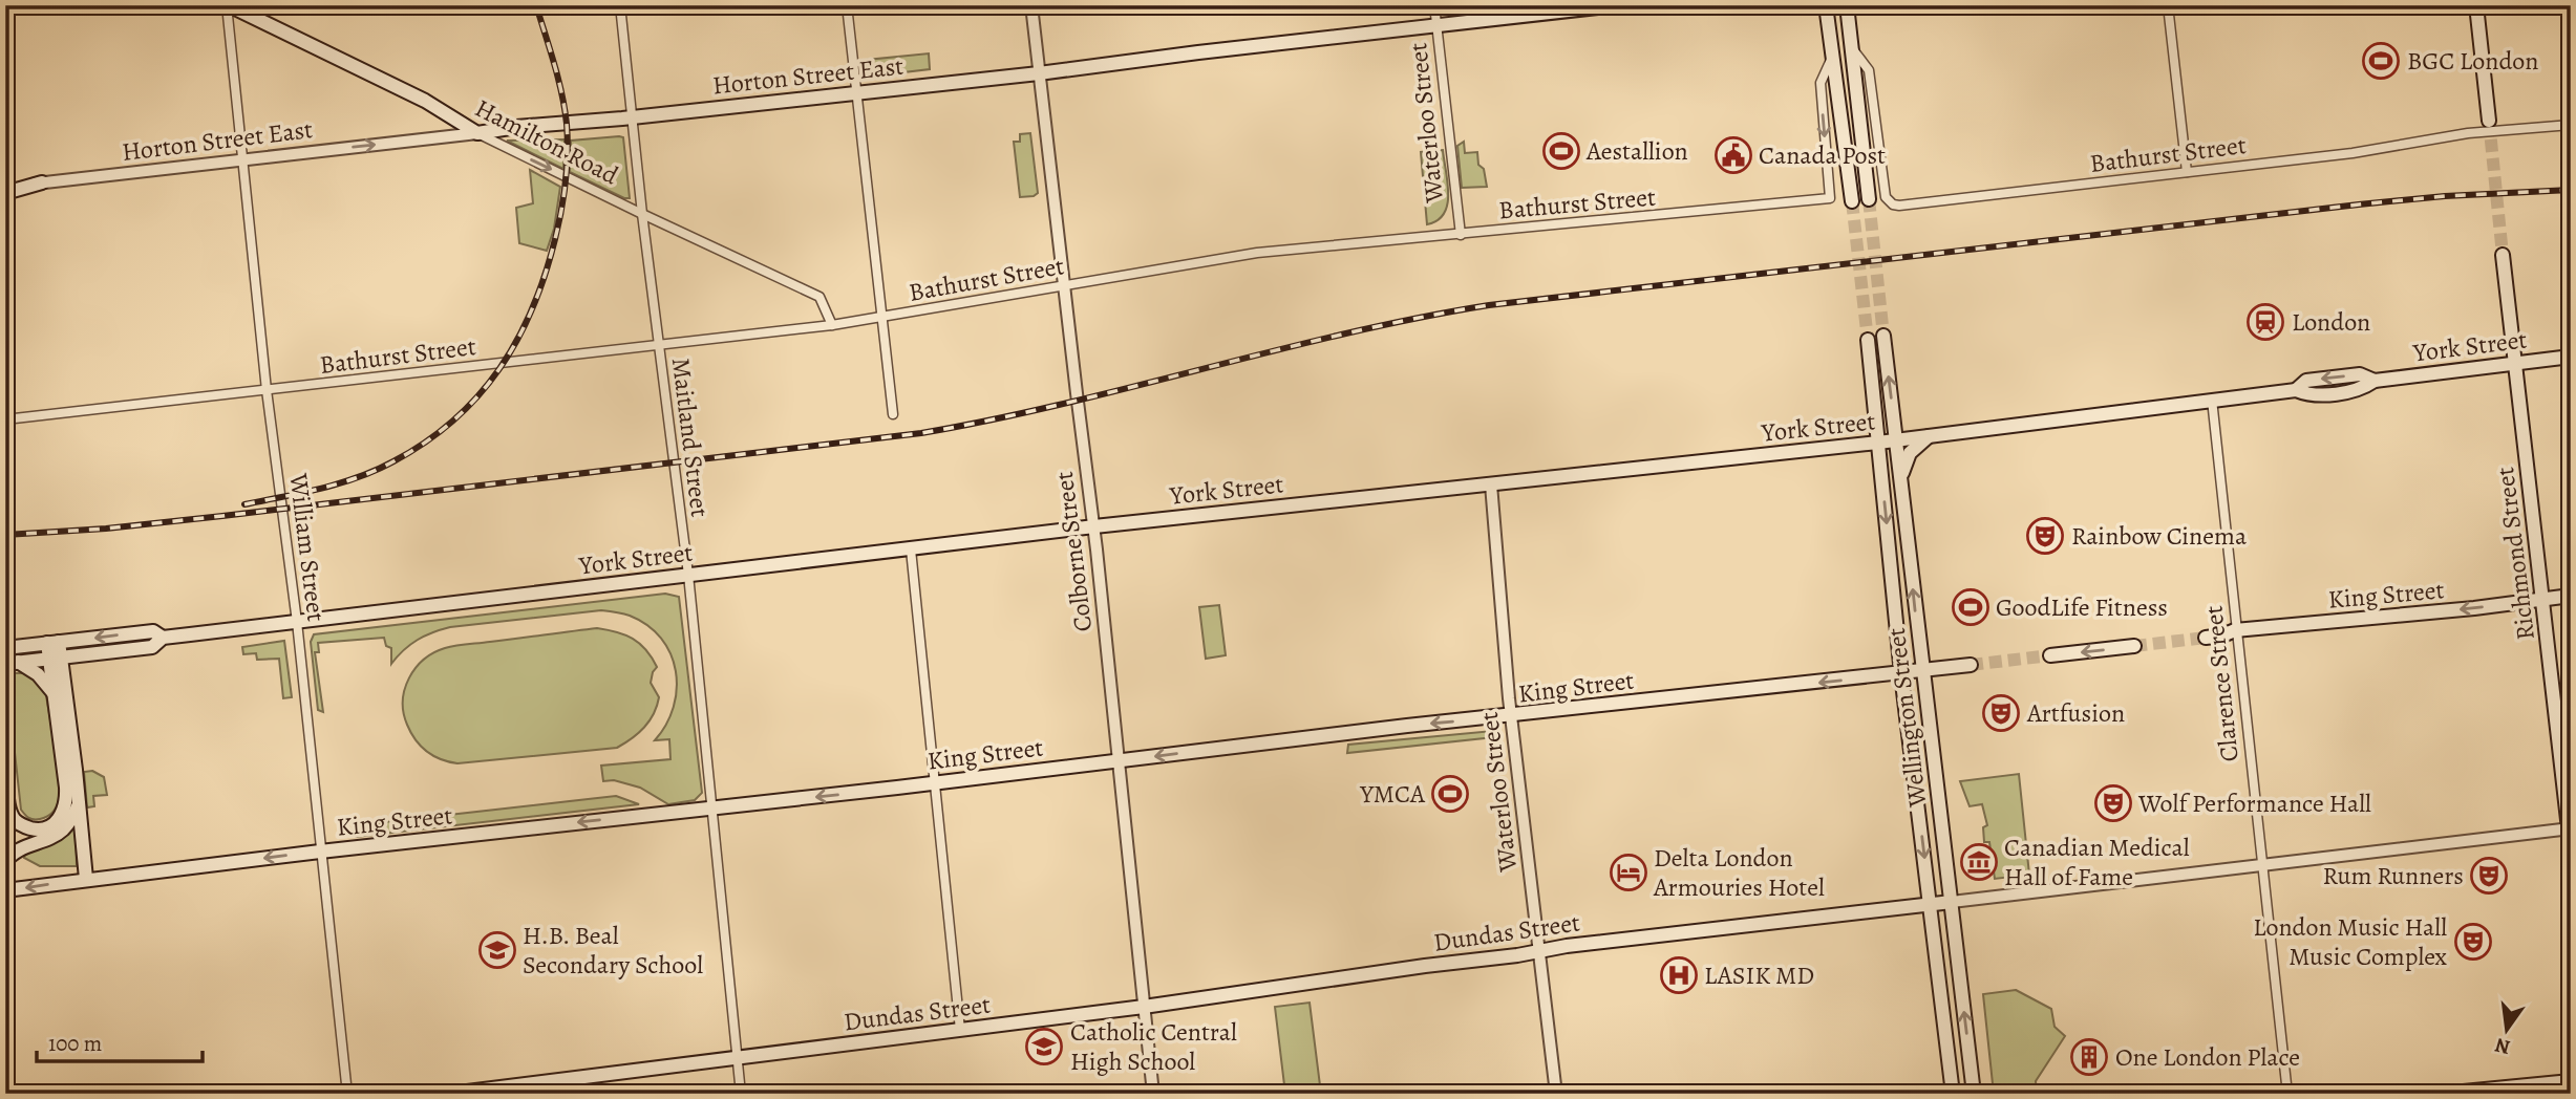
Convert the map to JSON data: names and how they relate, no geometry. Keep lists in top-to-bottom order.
{
  "streets": {
    "main road": [
      "Horton Street East",
      "Hamilton Road",
      "York Street",
      "Richmond Street",
      "King Street",
      "Wellington Street",
      "Dundas Street"
    ],
    "street": [
      "Waterloo Street",
      "Bathurst Street",
      "Maitland Street",
      "William Street",
      "Colborne Street",
      "Clarence Street"
    ]
  },
  "crossings": [
    ["Horton Street East", "Waterloo Street"],
    ["Horton Street East", "Hamilton Road"],
    ["Horton Street East", "Maitland Street"],
    ["Horton Street East", "William Street"],
    ["Horton Street East", "Colborne Street"],
    ["Waterloo Street", "Bathurst Street"],
    ["Waterloo Street", "York Street"],
    ["Waterloo Street", "King Street"],
    ["Waterloo Street", "Dundas Street"],
    ["Hamilton Road", "Bathurst Street"],
    ["Hamilton Road", "Maitland Street"],
    ["Hamilton Road", "William Street"],
    ["Bathurst Street", "Maitland Street"],
    ["Bathurst Street", "William Street"],
    ["Bathurst Street", "Colborne Street"],
    ["York Street", "Maitland Street"],
    ["York Street", "William Street"],
    ["York Street", "Colborne Street"],
    ["York Street", "Richmond Street"],
    ["York Street", "Clarence Street"],
    ["York Street", "Wellington Street"],
    ["Maitland Street", "King Street"],
    ["Maitland Street", "Dundas Street"],
    ["William Street", "King Street"],
    ["Colborne Street", "King Street"],
    ["Colborne Street", "Dundas Street"],
    ["Richmond Street", "King Street"],
    ["Richmond Street", "Dundas Street"],
    ["King Street", "Clarence Street"],
    ["King Street", "Wellington Street"],
    ["Clarence Street", "Dundas Street"],
    ["Wellington Street", "Dundas Street"]
  ],
  "one_way": ["King Street"],
  "places": {
    "sports": [
      "BGC London",
      "Aestallion",
      "GoodLife Fitness",
      "YMCA"
    ],
    "public building": ["Canada Post"],
    "station": ["London"],
    "theatre": [
      "Rainbow Cinema",
      "Artfusion",
      "Wolf Performance Hall",
      "Rum Runners",
      "London Music Hall Music Complex"
    ],
    "museum": ["Canadian Medical Hall of Fame"],
    "hotel": ["Delta London Armouries Hotel"],
    "school or university": ["H.B. Beal Secondary School", "Catholic Central High School"],
    "hospital": ["LASIK MD"],
    "building": ["One London Place"]
  },
  "scale_bar": "100 m",
  "north": "bottom"
}
